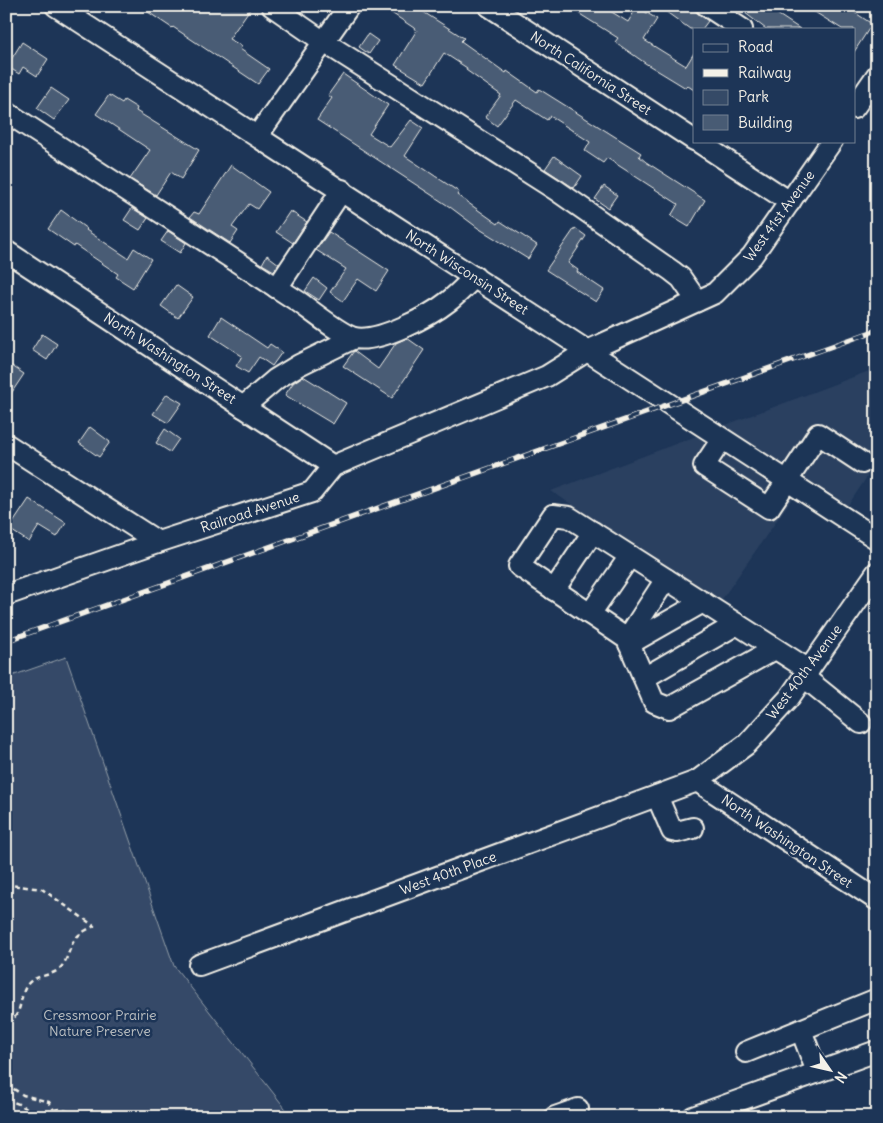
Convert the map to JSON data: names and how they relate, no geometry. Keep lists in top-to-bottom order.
{
  "streets": {
    "street": [
      "North California Street",
      "West 41st Avenue",
      "North Wisconsin Street",
      "North Washington Street",
      "Railroad Avenue",
      "West 40th Avenue",
      "West 40th Place"
    ]
  },
  "crossings": [
    ["North California Street", "West 41st Avenue"],
    ["West 41st Avenue", "North Wisconsin Street"],
    ["West 41st Avenue", "Railroad Avenue"],
    ["North Wisconsin Street", "Railroad Avenue"],
    ["North Washington Street", "Railroad Avenue"],
    ["North Washington Street", "West 40th Avenue"],
    ["North Washington Street", "West 40th Place"],
    ["West 40th Avenue", "West 40th Place"]
  ],
  "parks": ["Cressmoor Prairie Nature Preserve"],
  "legend": [
    "Road",
    "Railway",
    "Park",
    "Building"
  ],
  "north": "bottom right"
}
